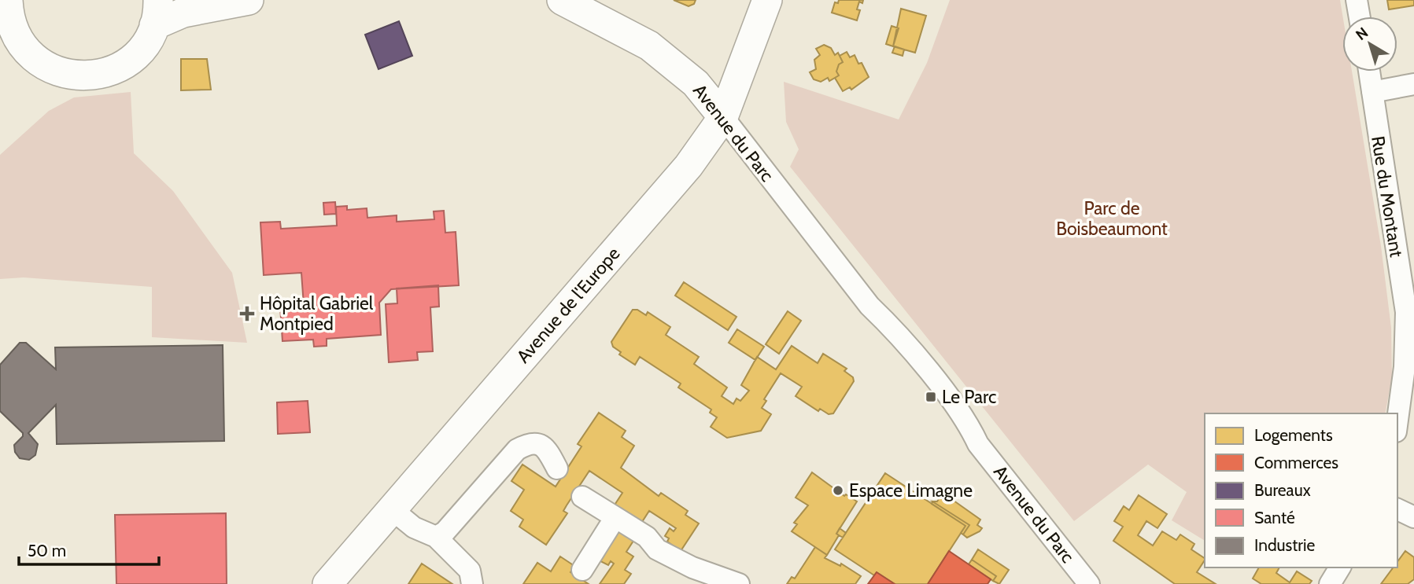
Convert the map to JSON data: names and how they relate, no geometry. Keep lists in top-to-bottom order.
{
  "streets": {
    "main road": ["Avenue du Parc", "Avenue de l'Europe"],
    "street": ["Rue du Montant"]
  },
  "crossings": [
    ["Avenue du Parc", "Avenue de l'Europe"]
  ],
  "parks": ["Parc de Boisbeaumont"],
  "places": {
    "health": ["Hôpital Gabriel Montpied"],
    "transit": ["Le Parc"],
    "other": ["Espace Limagne"]
  },
  "legend": [
    "Logements",
    "Commerces",
    "Bureaux",
    "Santé",
    "Industrie"
  ],
  "scale_bar": "50 m",
  "north": "top left"
}
